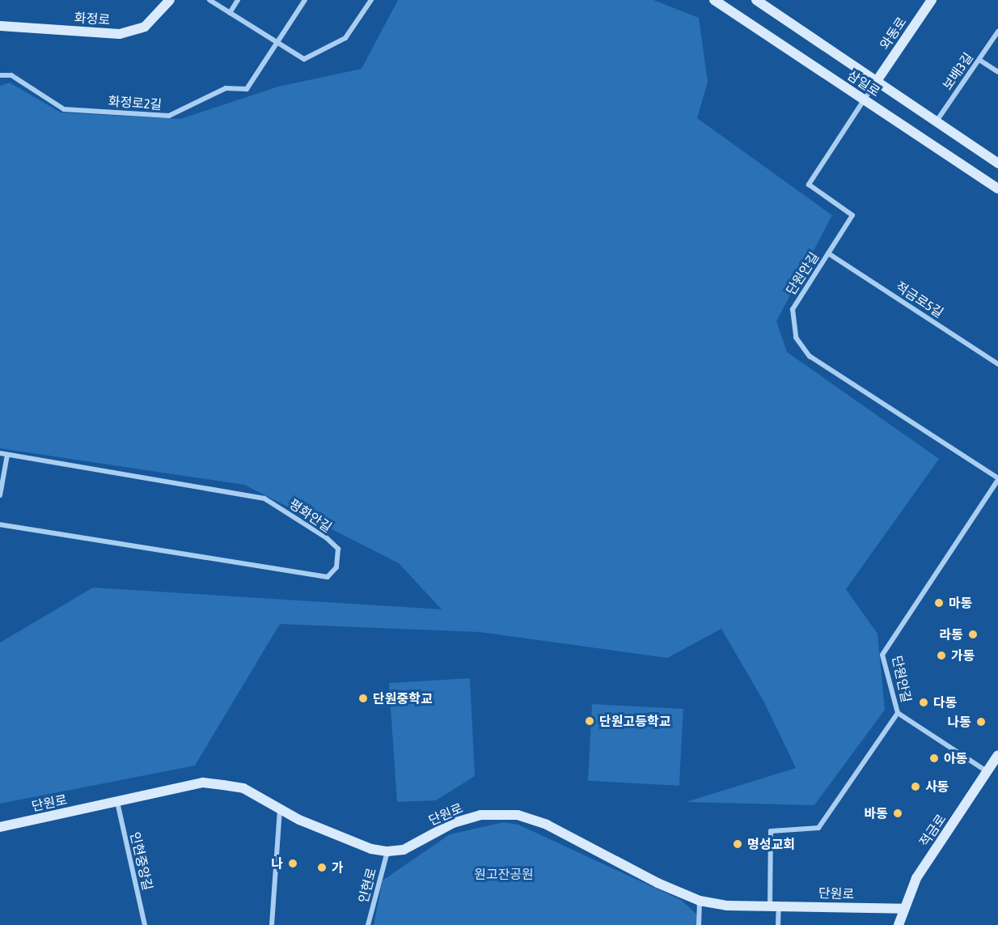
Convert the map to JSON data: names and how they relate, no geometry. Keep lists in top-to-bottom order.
{
  "streets": {
    "street": [
      "화정로",
      "와동로",
      "보배3길",
      "삼일로",
      "화정로2길",
      "단원안길",
      "적금로5길",
      "평화안길",
      "단원로",
      "적금로",
      "인현중앙길",
      "인현로"
    ]
  },
  "crossings": [
    ["와동로", "삼일로"],
    ["와동로", "단원안길"],
    ["보배3길", "삼일로"],
    ["삼일로", "단원안길"],
    ["단원안길", "적금로5길"],
    ["단원안길", "단원로"],
    ["단원로", "적금로"],
    ["단원로", "인현중앙길"],
    ["단원로", "인현로"]
  ],
  "parks": ["원고잔공원"],
  "places": [
    "마동",
    "라동",
    "가동",
    "단원중학교",
    "다동",
    "단원고등학교",
    "나동",
    "아동",
    "사동",
    "바동",
    "명성교회",
    "나",
    "가"
  ]
}
